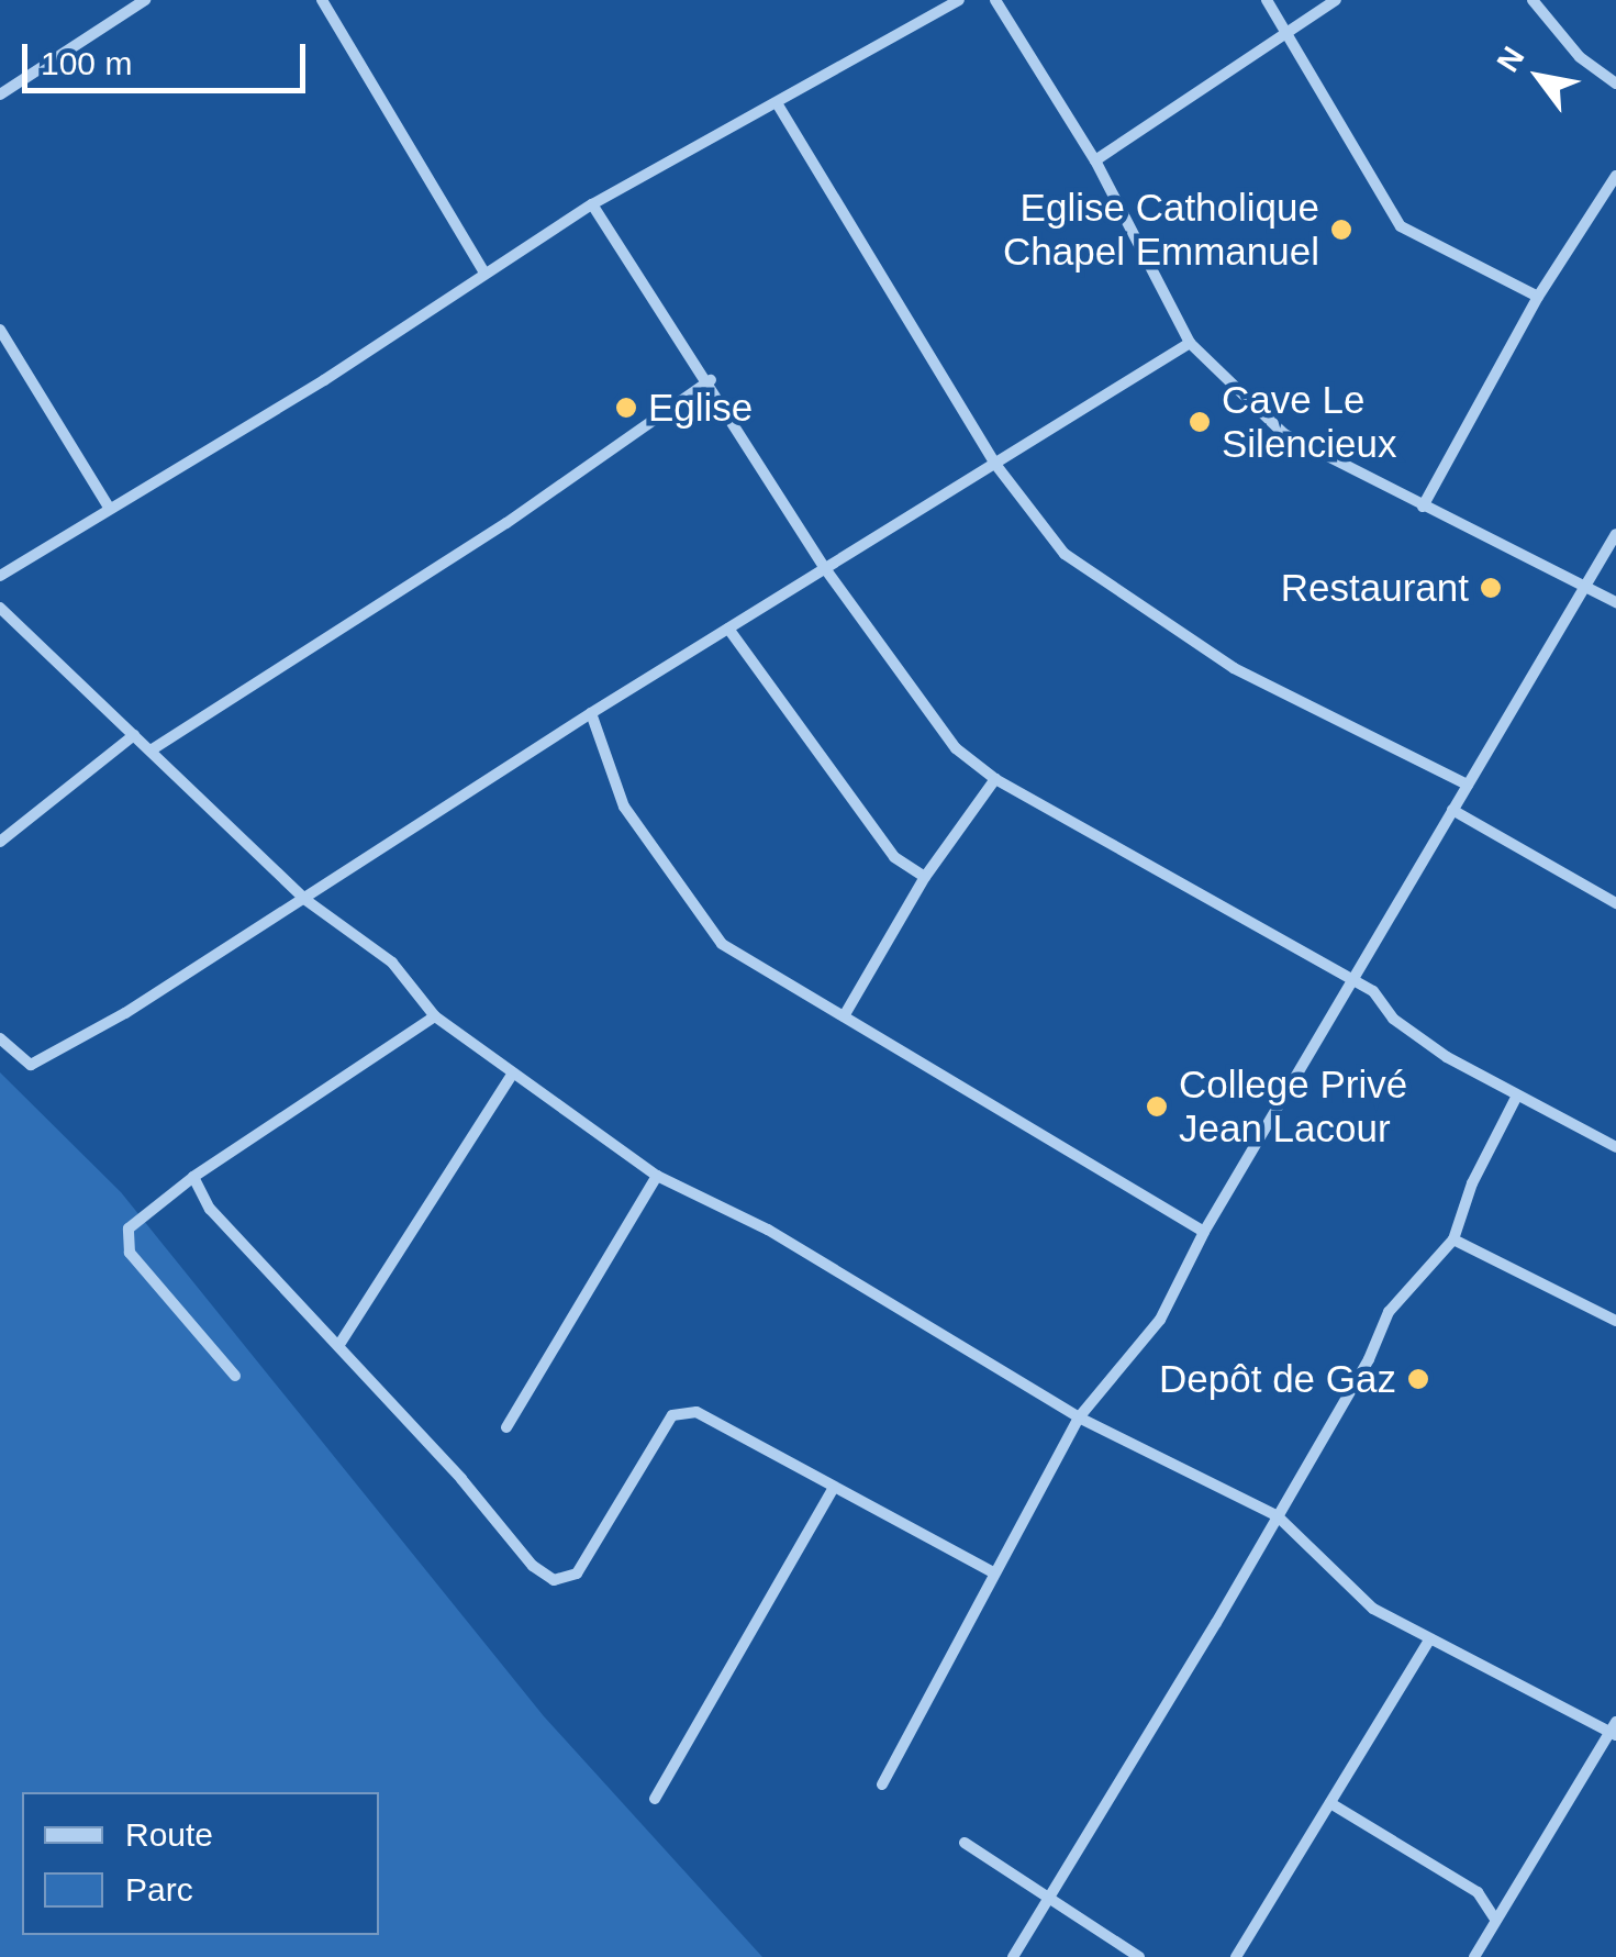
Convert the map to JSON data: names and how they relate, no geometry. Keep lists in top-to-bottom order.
{
  "places": [
    "Eglise Catholique Chapel Emmanuel",
    "Eglise",
    "Cave Le Silencieux",
    "Restaurant",
    "College Privé Jean Lacour",
    "Depôt de Gaz"
  ],
  "legend": ["Route", "Parc"],
  "scale_bar": "100 m",
  "north": "top left"
}
